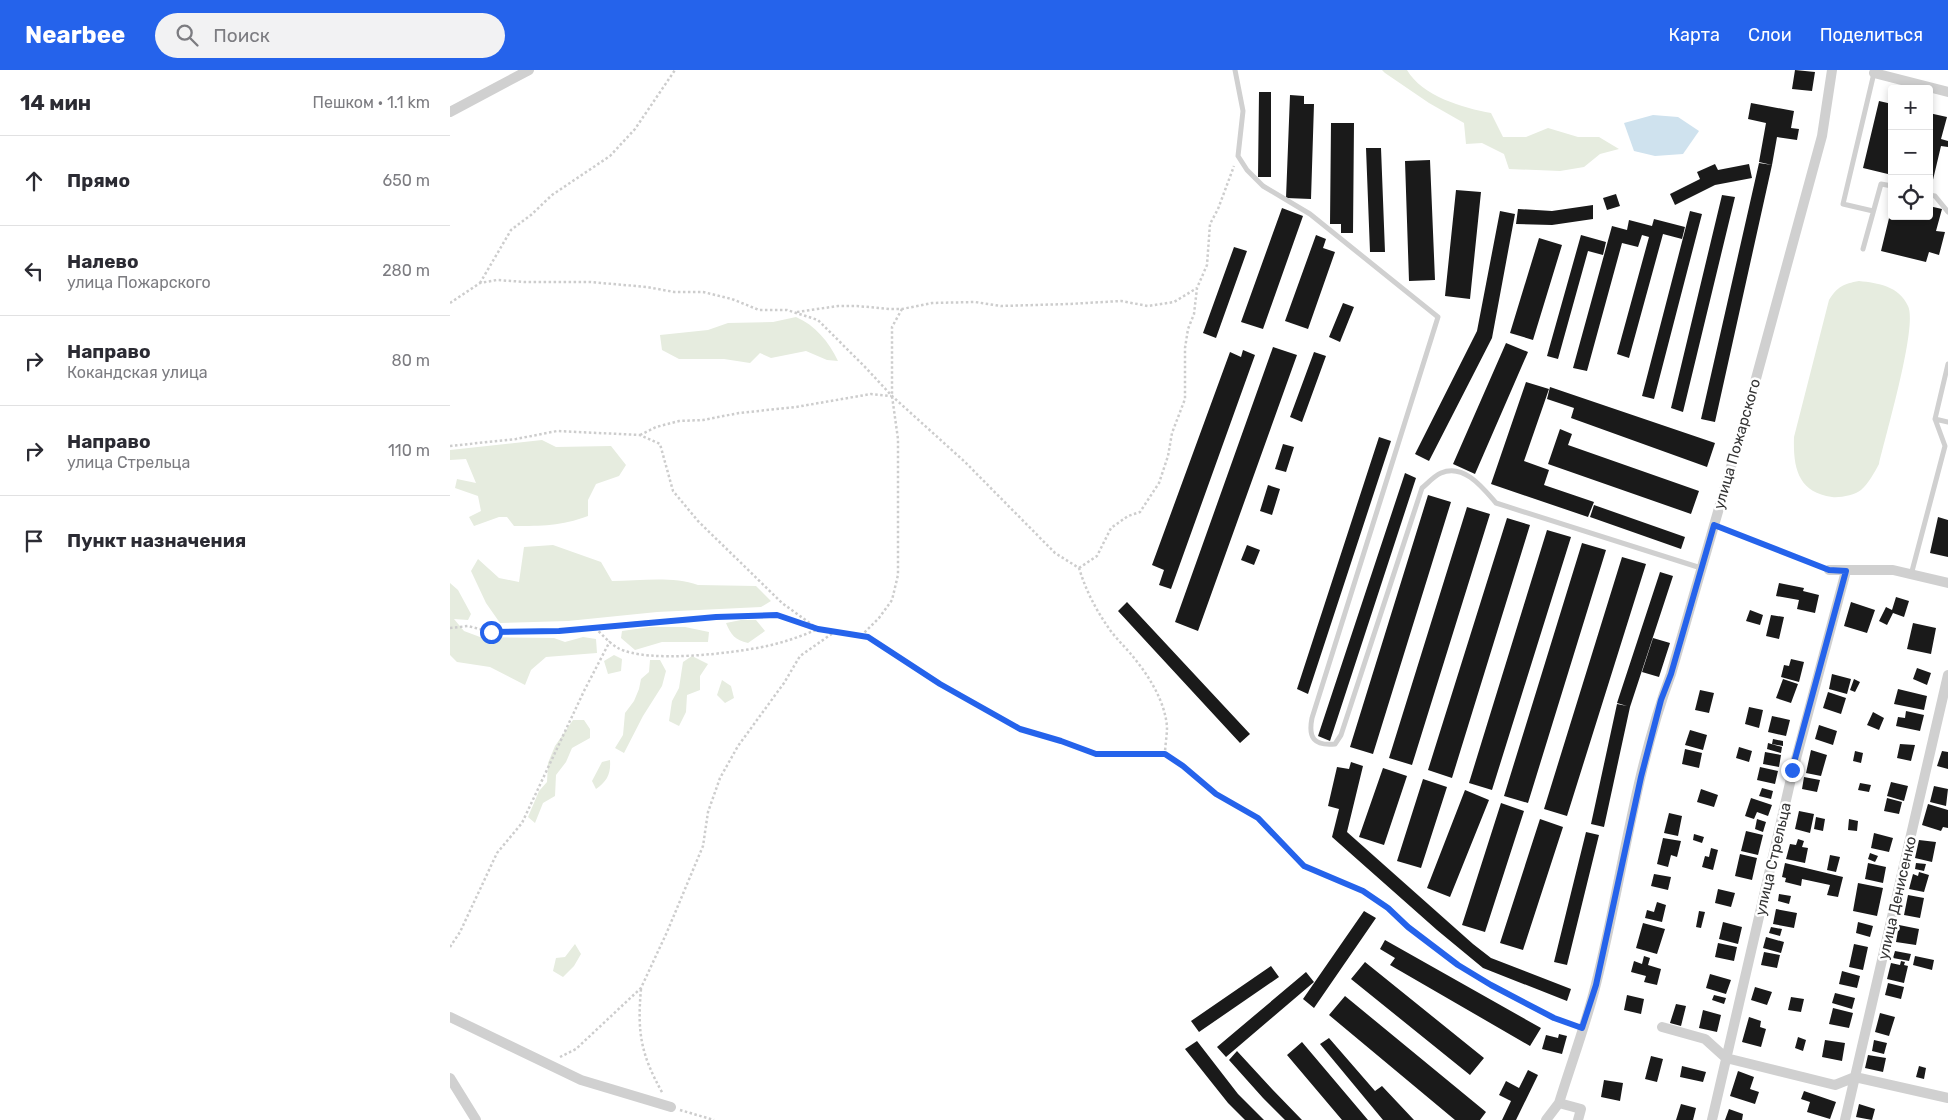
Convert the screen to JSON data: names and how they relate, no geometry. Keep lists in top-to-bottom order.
{
  "streets": {
    "street": ["улица Пожарского", "улица Стрельца", "улица Денисенко"]
  },
  "page": {
    "header": "Nearbee",
    "search": "Поиск",
    "nav": ["Карта", "Слои", "Поделиться"],
    "heading": ["14 мин", "Пешком · 1.1 km"],
    "map_buttons": ["+", "−"],
    "list": [
      ["Прямо", "650 m"],
      ["Налево", "улица Пожарского", "280 m"],
      ["Направо", "Кокандская улица", "80 m"],
      ["Направо", "улица Стрельца", "110 m"],
      "Пункт назначения"
    ]
  }
}
